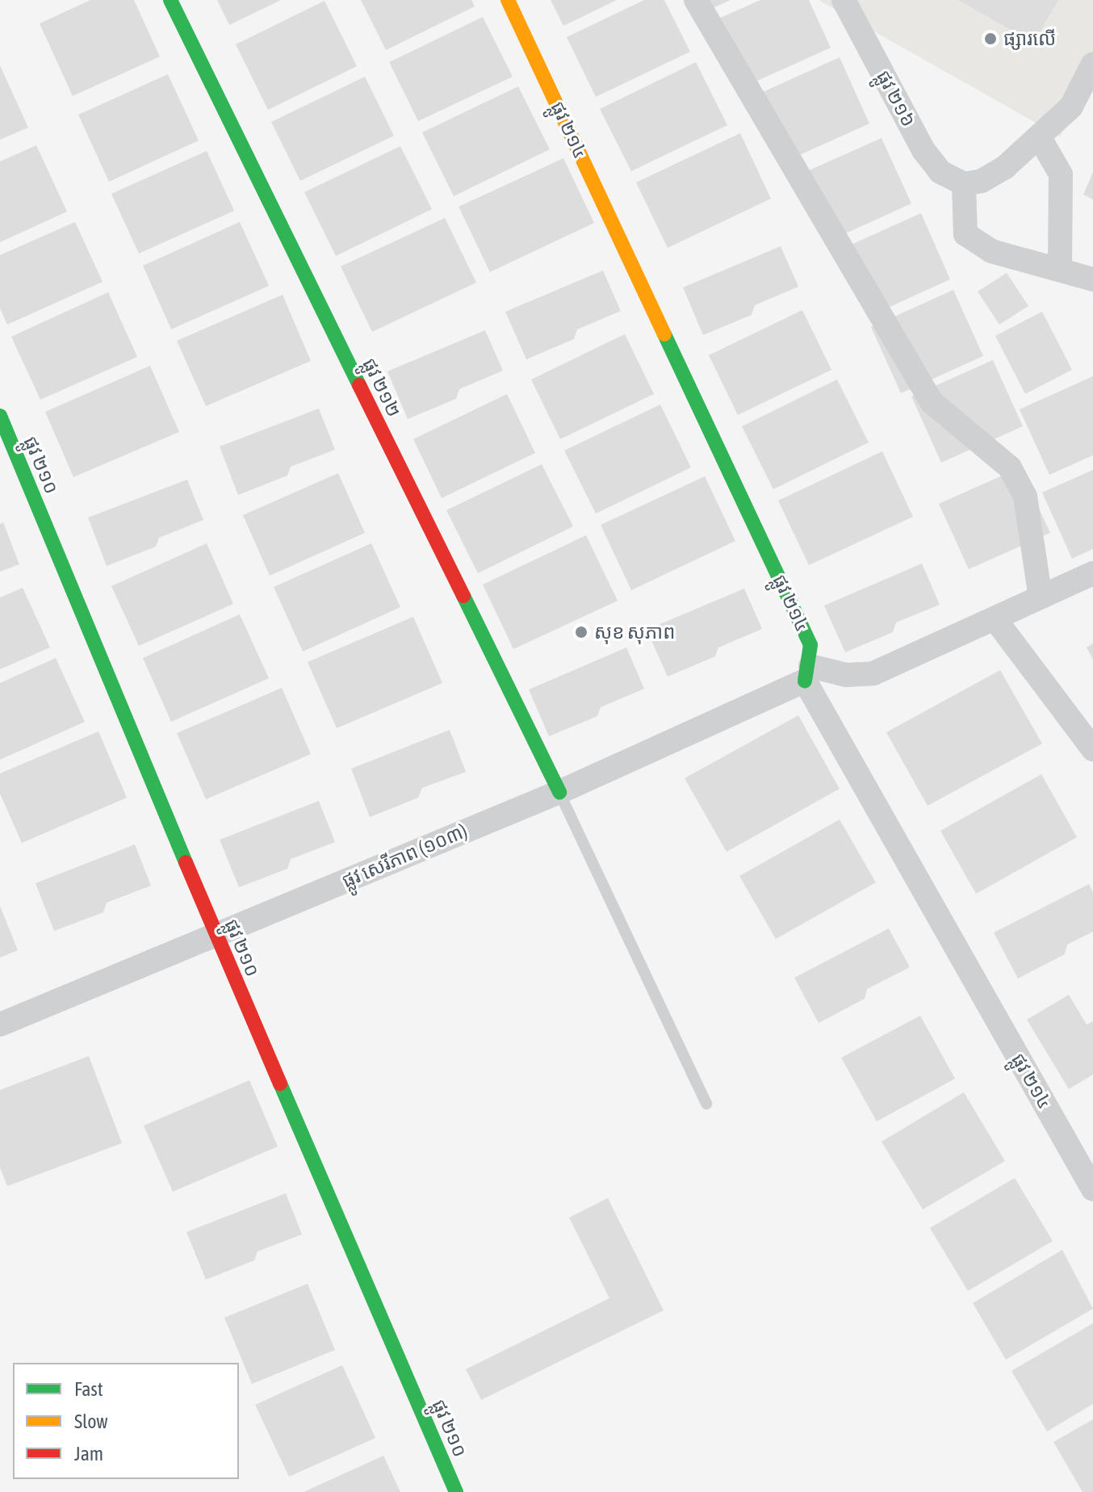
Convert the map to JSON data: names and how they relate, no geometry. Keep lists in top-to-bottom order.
{
  "streets": {
    "street": [
      "ផ្លូវ ២១៦",
      "ផ្លូវ ២១៤",
      "ផ្លូវ ២១២",
      "ផ្លូវ ២១០",
      "ផ្លូវ សេរីភាព (១០៣)"
    ]
  },
  "crossings": [
    ["ផ្លូវ ២១៤", "ផ្លូវ សេរីភាព (១០៣)"],
    ["ផ្លូវ ២១២", "ផ្លូវ សេរីភាព (១០៣)"],
    ["ផ្លូវ ២១០", "ផ្លូវ សេរីភាព (១០៣)"]
  ],
  "places": ["ផ្សារលើ", "សុខ សុភាព"],
  "legend": ["Fast", "Slow", "Jam"]
}
